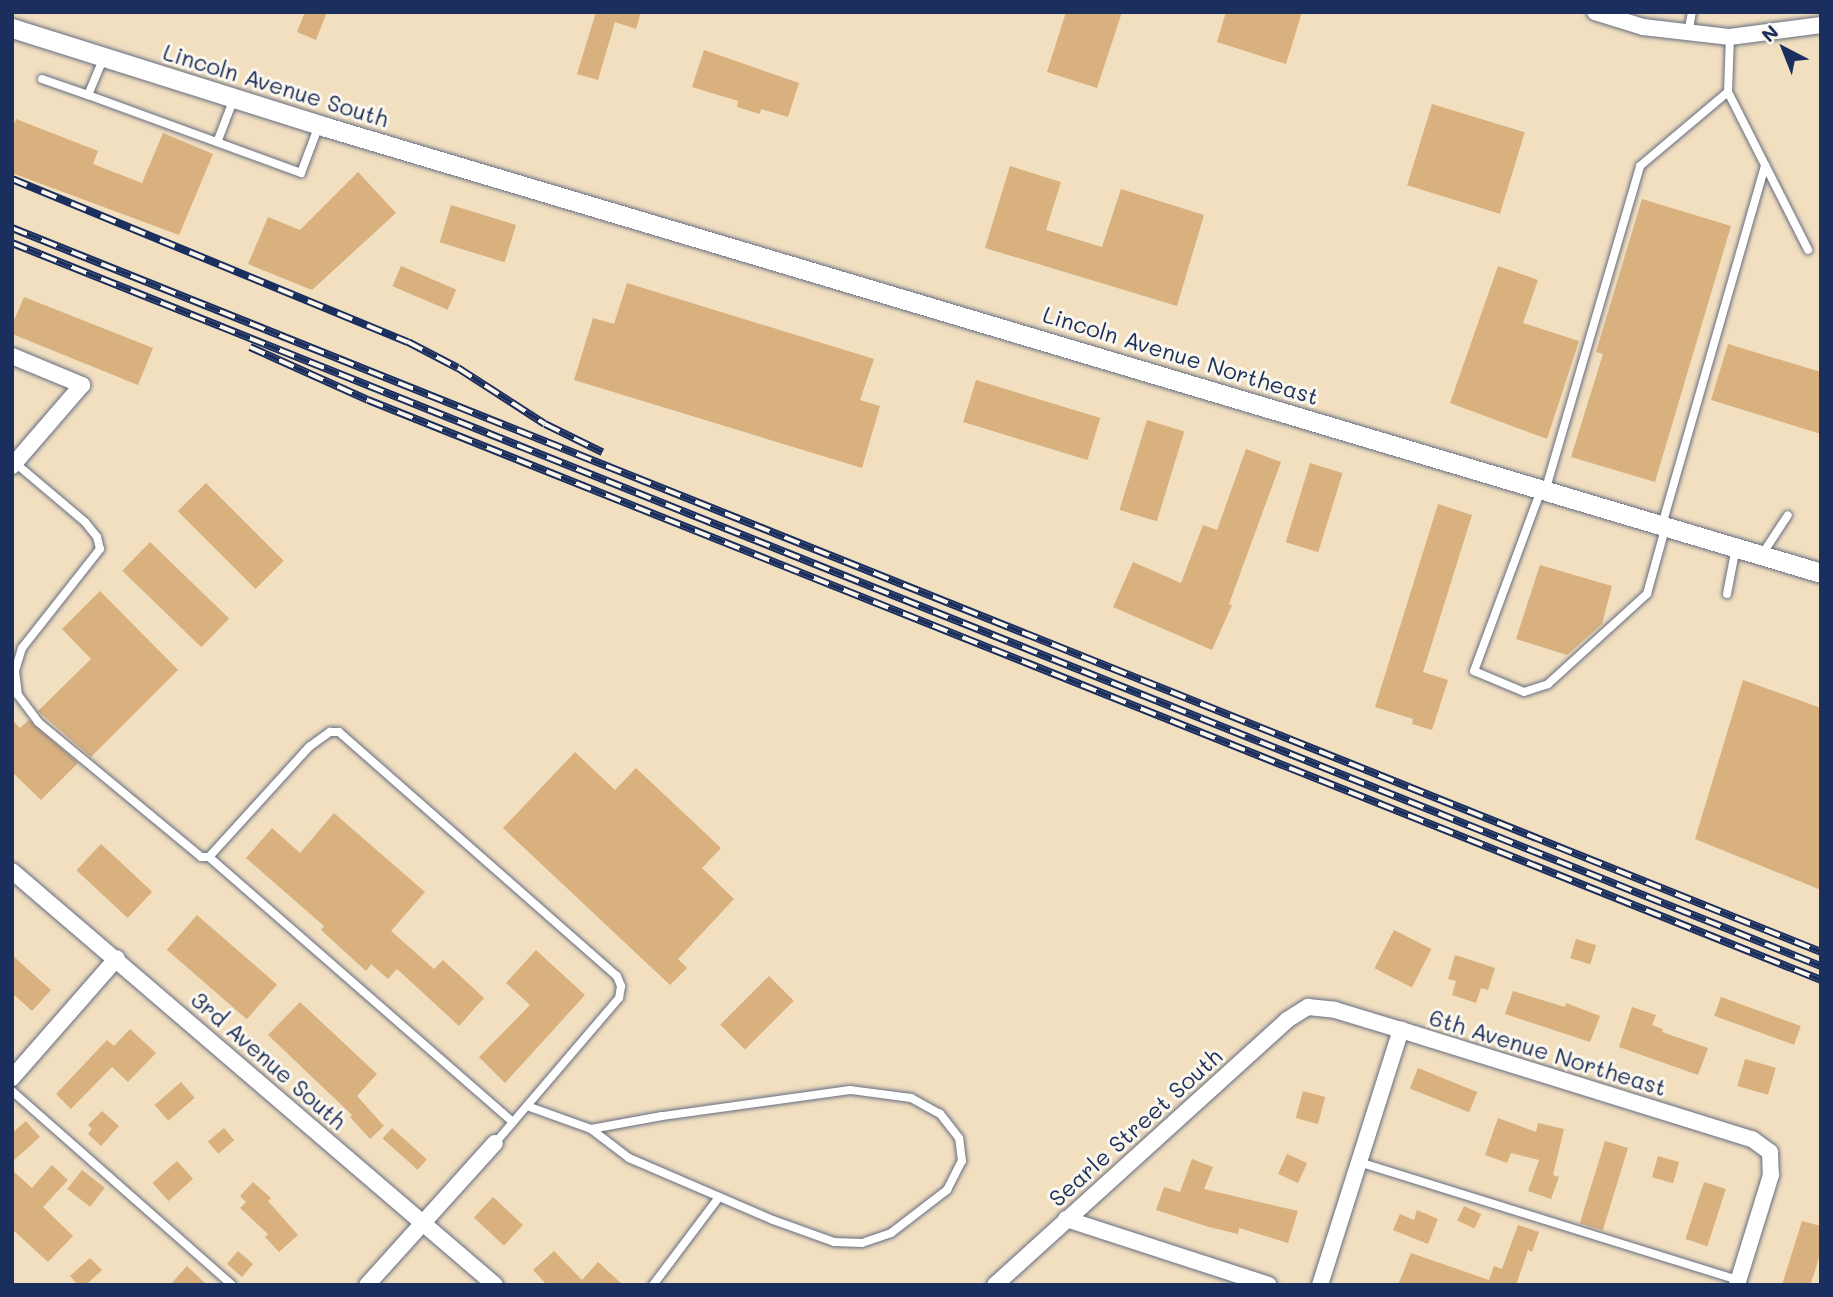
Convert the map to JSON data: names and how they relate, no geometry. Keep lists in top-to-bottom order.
{
  "streets": {
    "street": [
      "Lincoln Avenue South",
      "Lincoln Avenue Northeast",
      "6th Avenue Northeast",
      "3rd Avenue South",
      "Searle Street South"
    ]
  },
  "crossings": [
    ["Lincoln Avenue South", "Lincoln Avenue Northeast"],
    ["6th Avenue Northeast", "Searle Street South"]
  ],
  "north": "top left"
}
